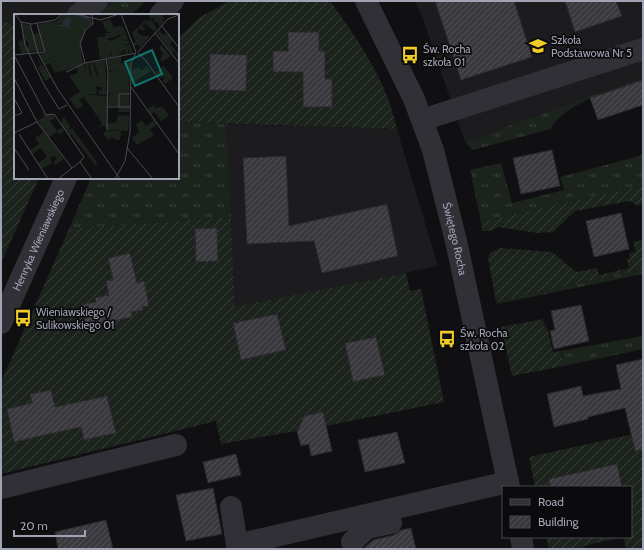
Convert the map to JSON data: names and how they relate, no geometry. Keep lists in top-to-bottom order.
{
  "streets": {
    "street": ["Świętego Rocha", "Henryka Wieniawskiego"]
  },
  "places": {
    "school or university": ["Szkoła Podstawowa Nr 5"],
    "bus stop": ["Św. Rocha szkoła 01", "Wieniawskiego / Sulikowskiego 01", "Św. Rocha szkoła 02"]
  },
  "legend": ["Road", "Building"],
  "scale_bar": "20 m"
}
